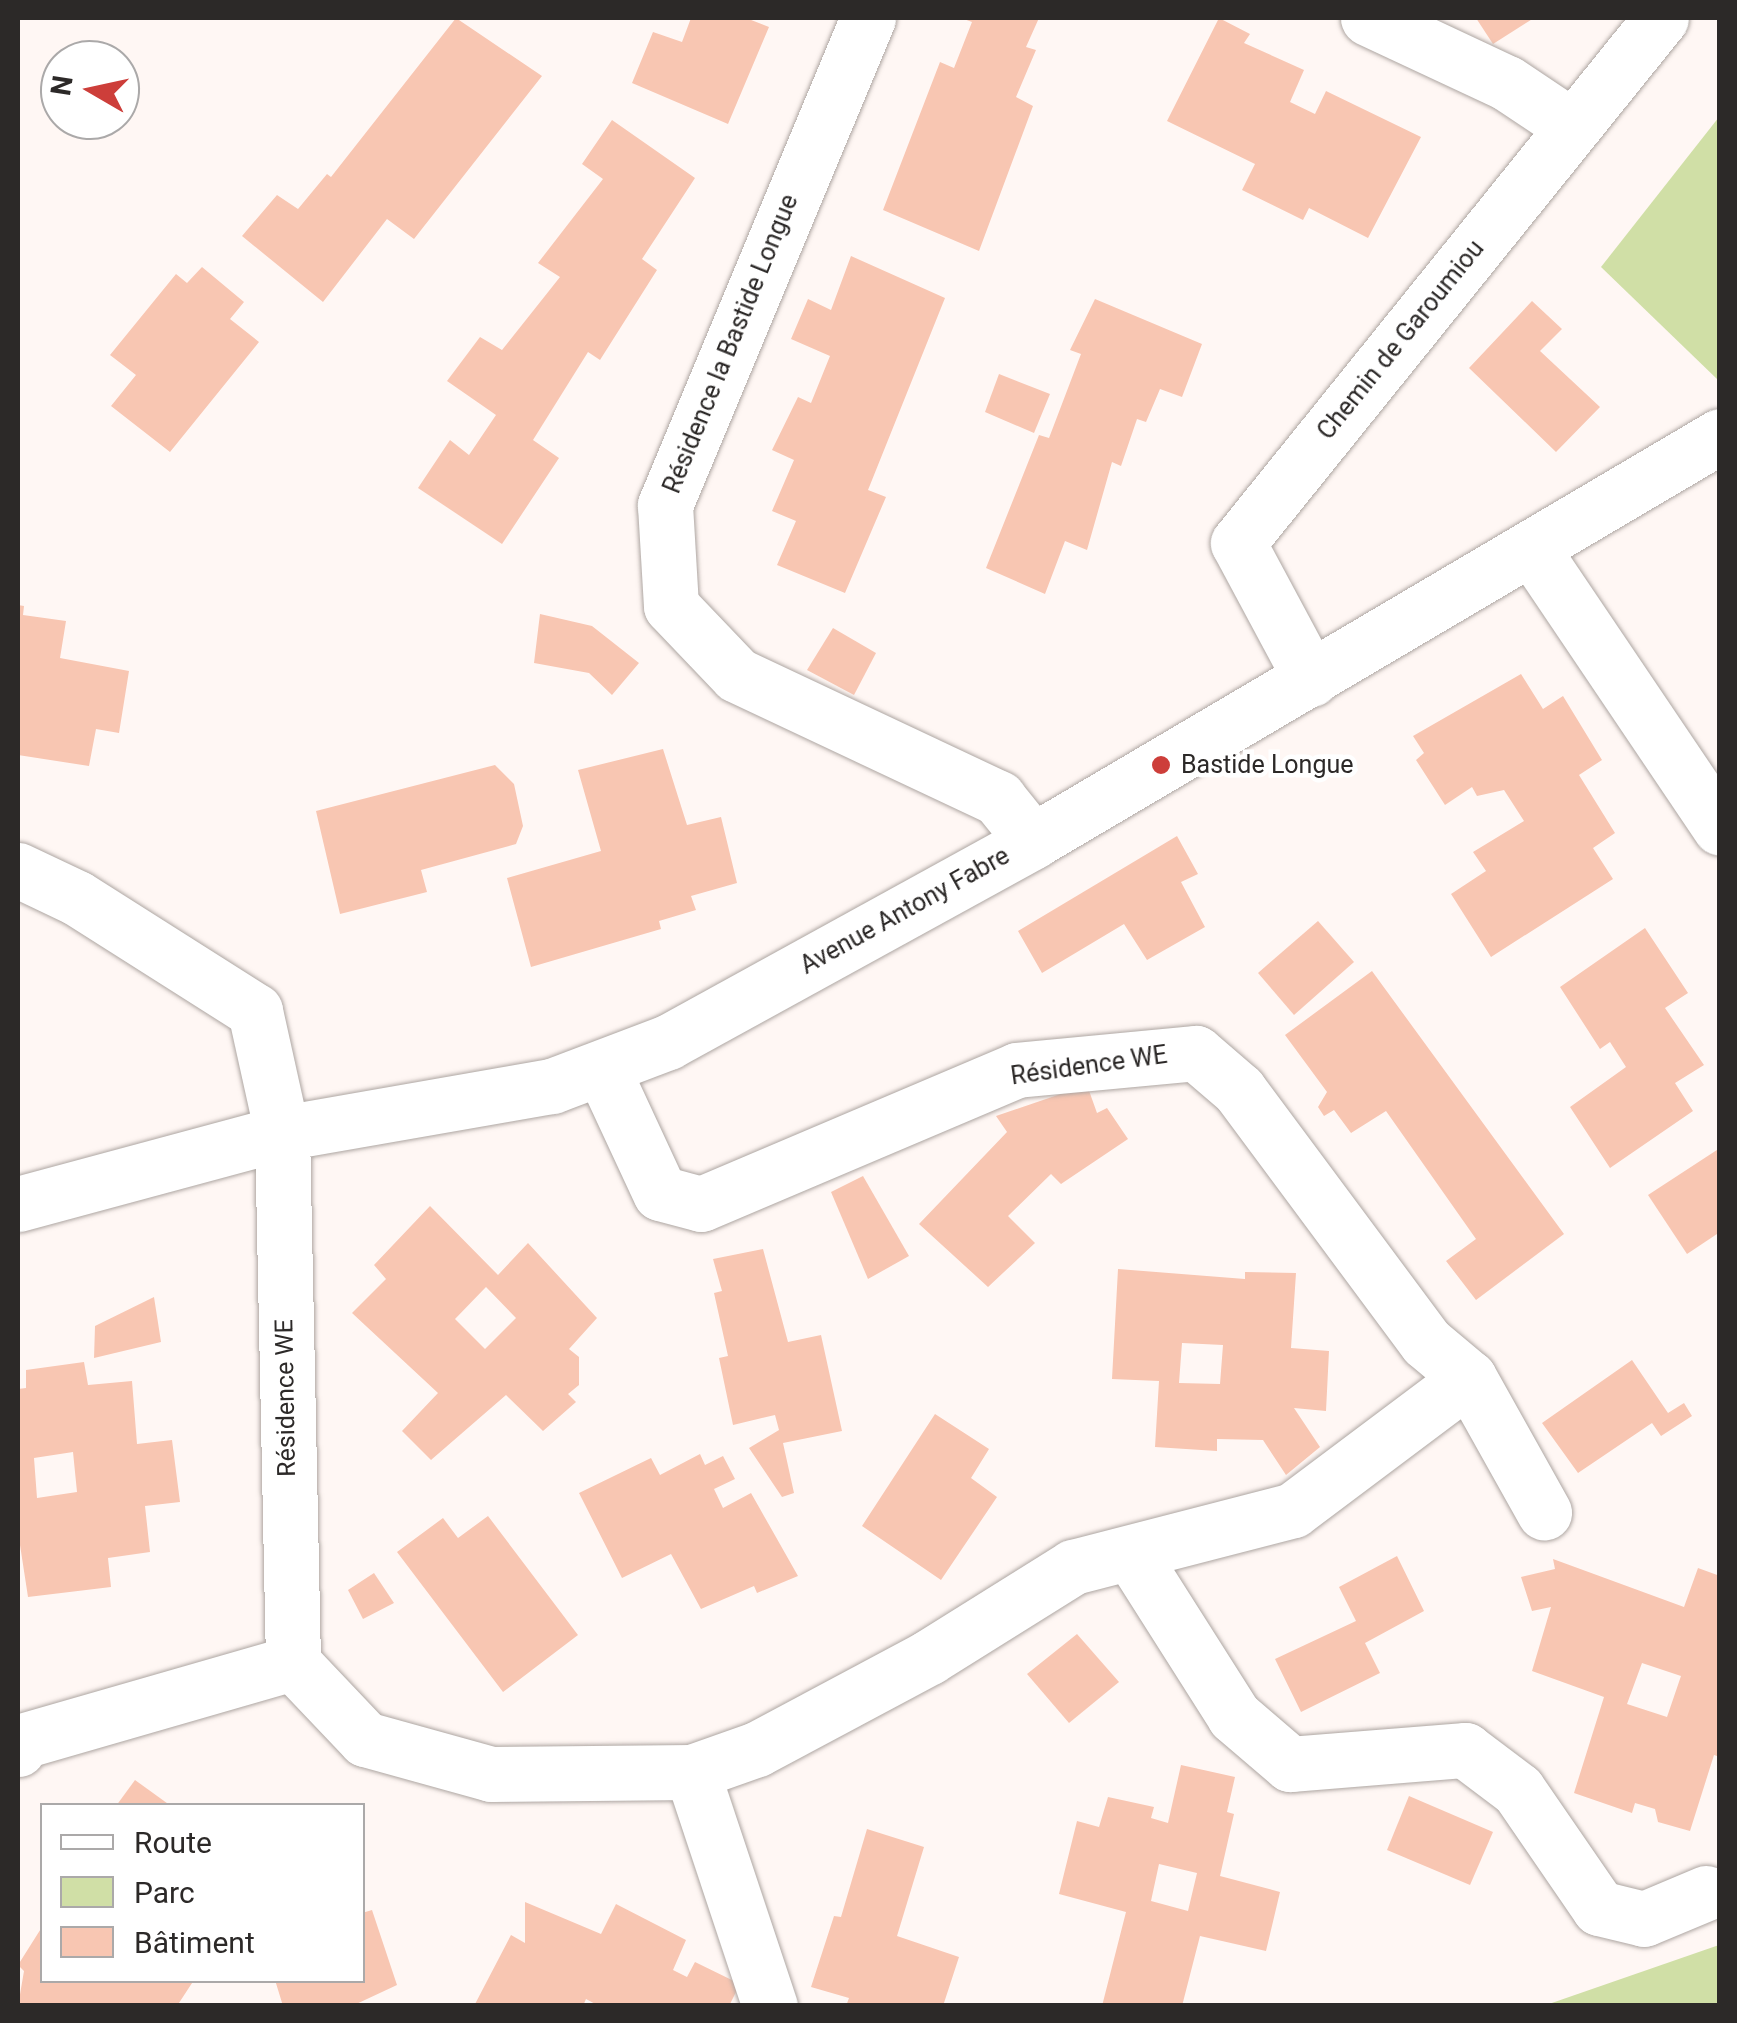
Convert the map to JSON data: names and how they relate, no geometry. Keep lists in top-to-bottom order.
{
  "streets": {
    "street": [
      "Chemin de Garoumiou",
      "Résidence la Bastide Longue",
      "Avenue Antony Fabre",
      "Résidence WE"
    ]
  },
  "crossings": [
    ["Chemin de Garoumiou", "Avenue Antony Fabre"],
    ["Résidence la Bastide Longue", "Avenue Antony Fabre"],
    ["Avenue Antony Fabre", "Résidence WE"]
  ],
  "places": ["Bastide Longue"],
  "legend": ["Route", "Parc", "Bâtiment"],
  "north": "left"
}
